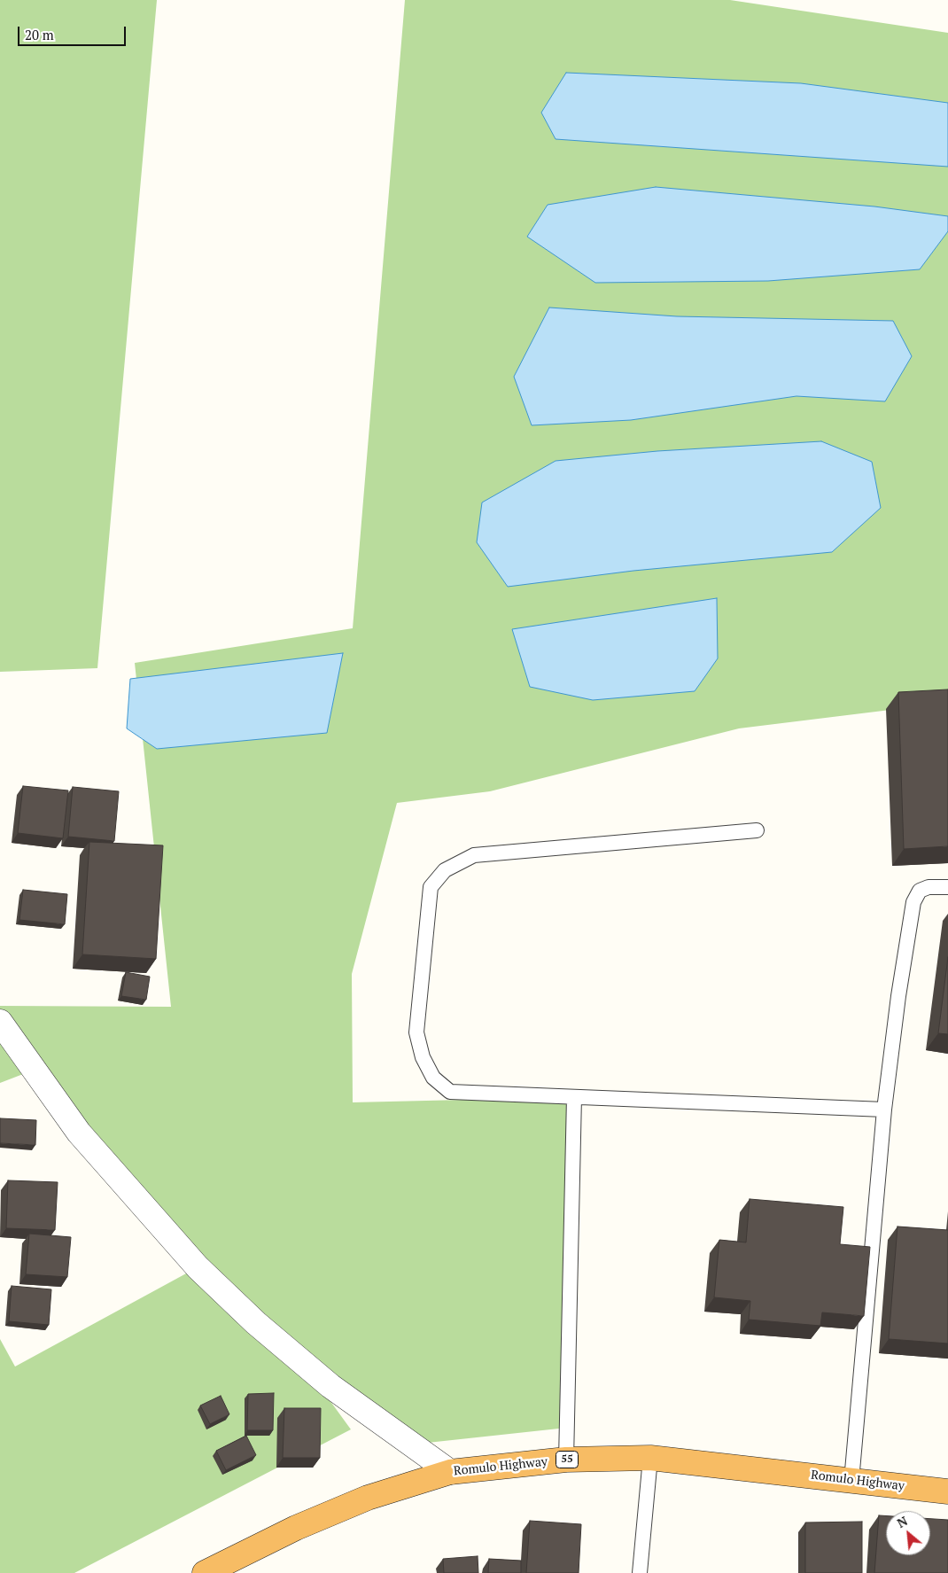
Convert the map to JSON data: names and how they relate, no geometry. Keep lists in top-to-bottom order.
{
  "streets": {
    "highway": ["55", "Romulo Highway"]
  },
  "scale_bar": "20 m",
  "north": "top left"
}
